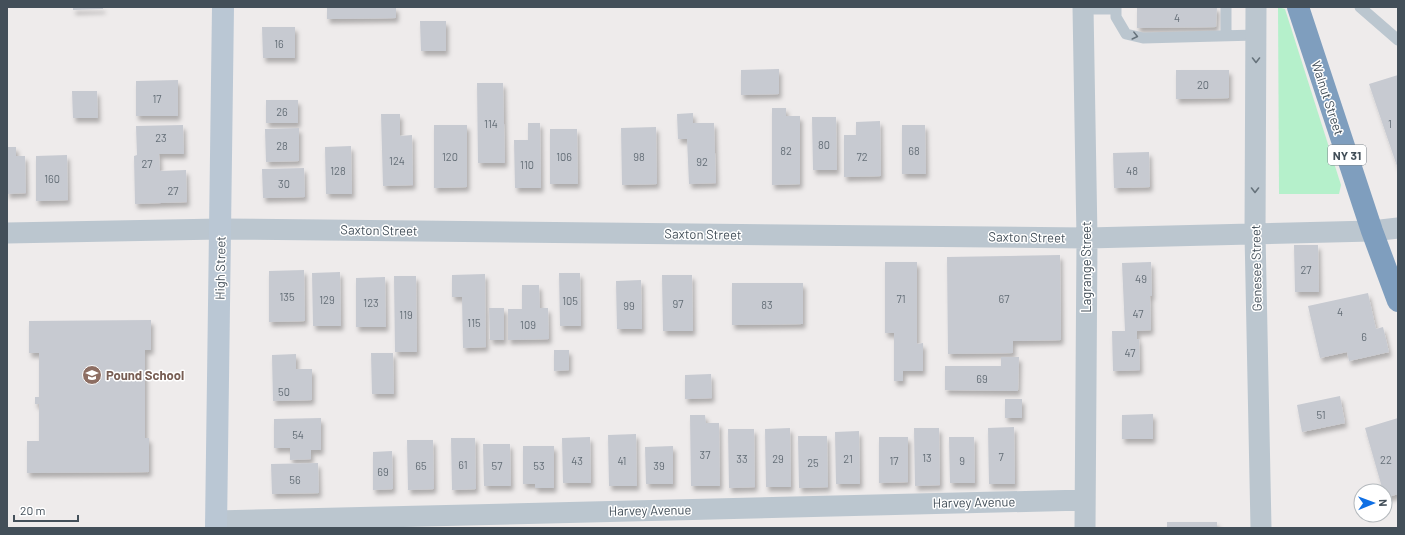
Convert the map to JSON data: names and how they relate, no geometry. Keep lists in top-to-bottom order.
{
  "streets": {
    "highway": ["Walnut Street", "NY 31"],
    "main road": ["High Street"],
    "street": [
      "Saxton Street",
      "Lagrange Street",
      "Genesee Street",
      "Harvey Avenue"
    ]
  },
  "crossings": [
    ["Walnut Street", "Saxton Street"],
    ["Saxton Street", "Lagrange Street"],
    ["Saxton Street", "High Street"],
    ["Saxton Street", "Genesee Street"],
    ["Lagrange Street", "Harvey Avenue"],
    ["High Street", "Harvey Avenue"]
  ],
  "one_way": ["Genesee Street"],
  "places": {
    "school or university": ["Pound School"]
  },
  "house_numbers": [
    "4",
    "16",
    "20",
    "17",
    "26",
    "114",
    "1",
    "23",
    "80",
    "28",
    "82",
    "68",
    "120",
    "106",
    "98",
    "72",
    "124",
    "92",
    "27",
    "110",
    "128",
    "48",
    "160",
    "30",
    "27",
    "27",
    "49",
    "135",
    "71",
    "67",
    "129",
    "105",
    "123",
    "97",
    "83",
    "99",
    "4",
    "47",
    "119",
    "115",
    "109",
    "6",
    "47",
    "69",
    "50",
    "51",
    "54",
    "37",
    "7",
    "13",
    "33",
    "29",
    "21",
    "22",
    "43",
    "41",
    "17",
    "9",
    "25",
    "61",
    "65",
    "57",
    "53",
    "39",
    "69",
    "56"
  ],
  "scale_bar": "20 m",
  "north": "right"
}
